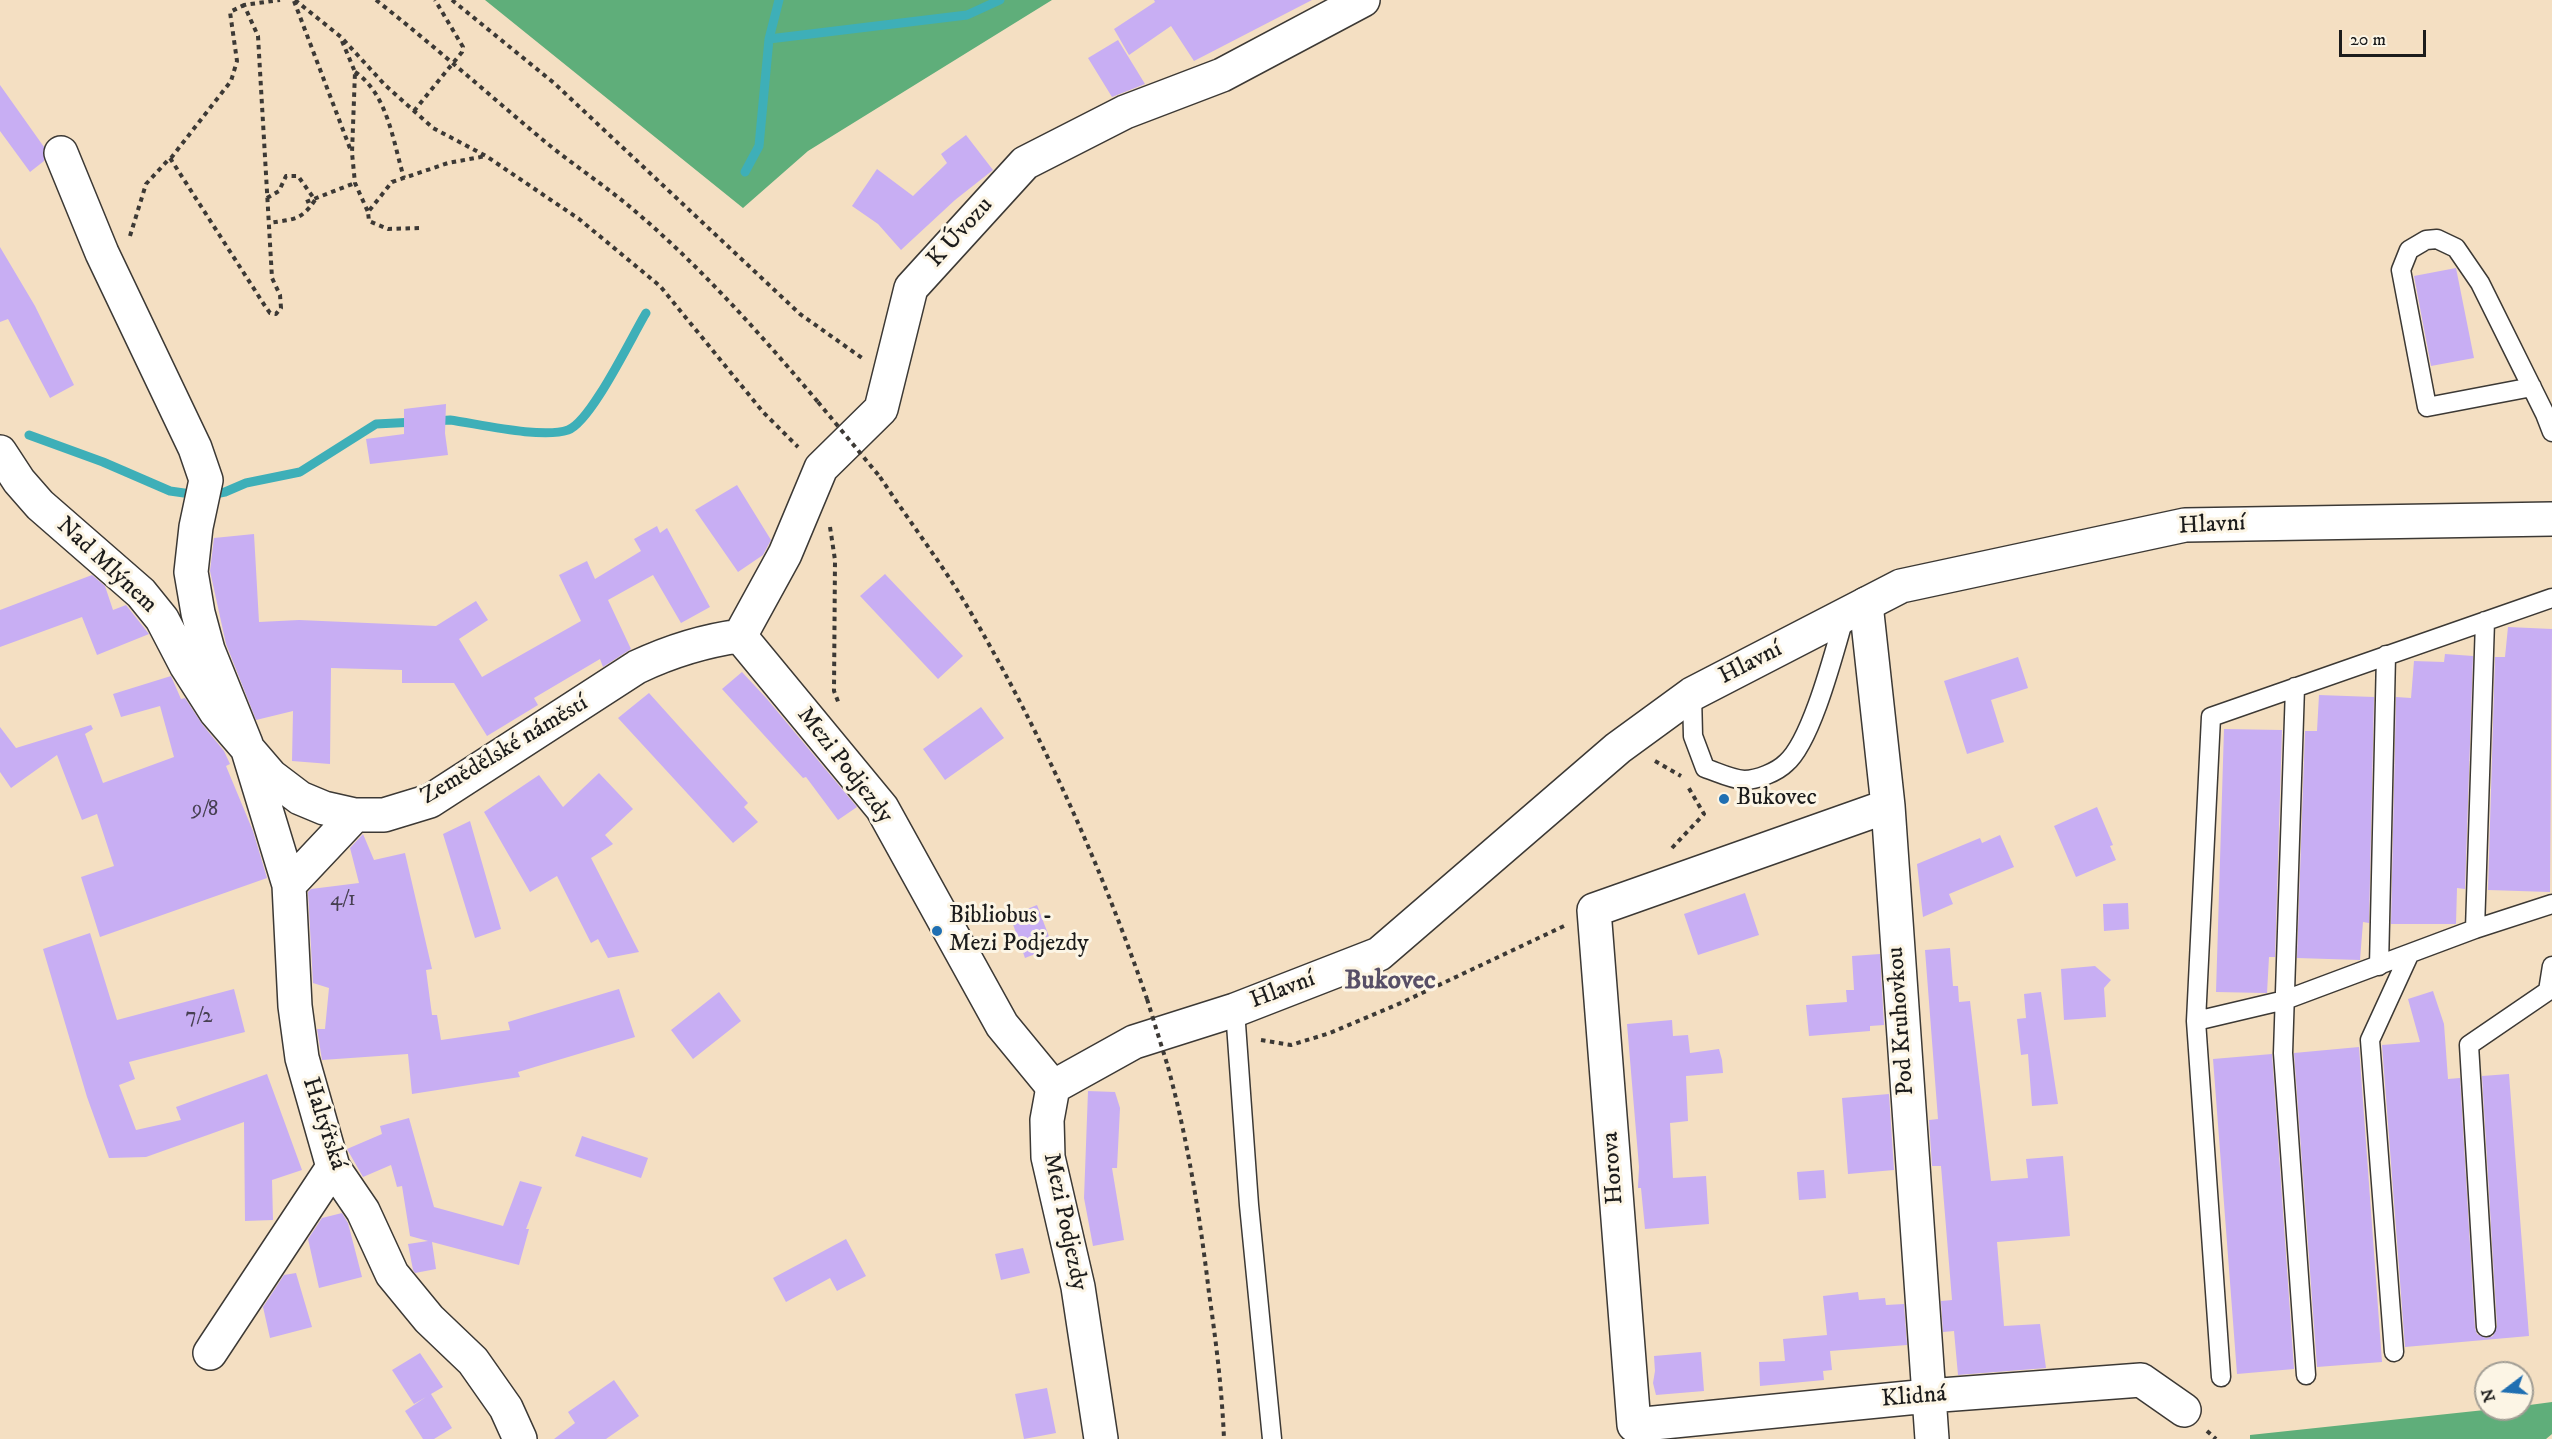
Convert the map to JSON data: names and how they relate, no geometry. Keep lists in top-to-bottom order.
{
  "streets": {
    "street": [
      "K Úvozu",
      "Hlavní",
      "Nad Mlýnem",
      "Zemědělské náměstí",
      "Mezi Podjezdy",
      "Pod Kruhovkou",
      "Haltýřská",
      "Horova",
      "Klidná"
    ]
  },
  "crossings": [
    ["K Úvozu", "Zemědělské náměstí"],
    ["K Úvozu", "Mezi Podjezdy"],
    ["Hlavní", "Mezi Podjezdy"],
    ["Hlavní", "Pod Kruhovkou"],
    ["Nad Mlýnem", "Zemědělské náměstí"],
    ["Nad Mlýnem", "Haltýřská"],
    ["Zemědělské náměstí", "Mezi Podjezdy"],
    ["Zemědělské náměstí", "Haltýřská"],
    ["Pod Kruhovkou", "Klidná"],
    ["Horova", "Klidná"]
  ],
  "districts": ["Bukovec"],
  "places": ["Bukovec", "Bibliobus - Mezi Podjezdy"],
  "house_numbers": ["9/8", "4/1", "7/2"],
  "scale_bar": "20 m",
  "north": "left"
}
